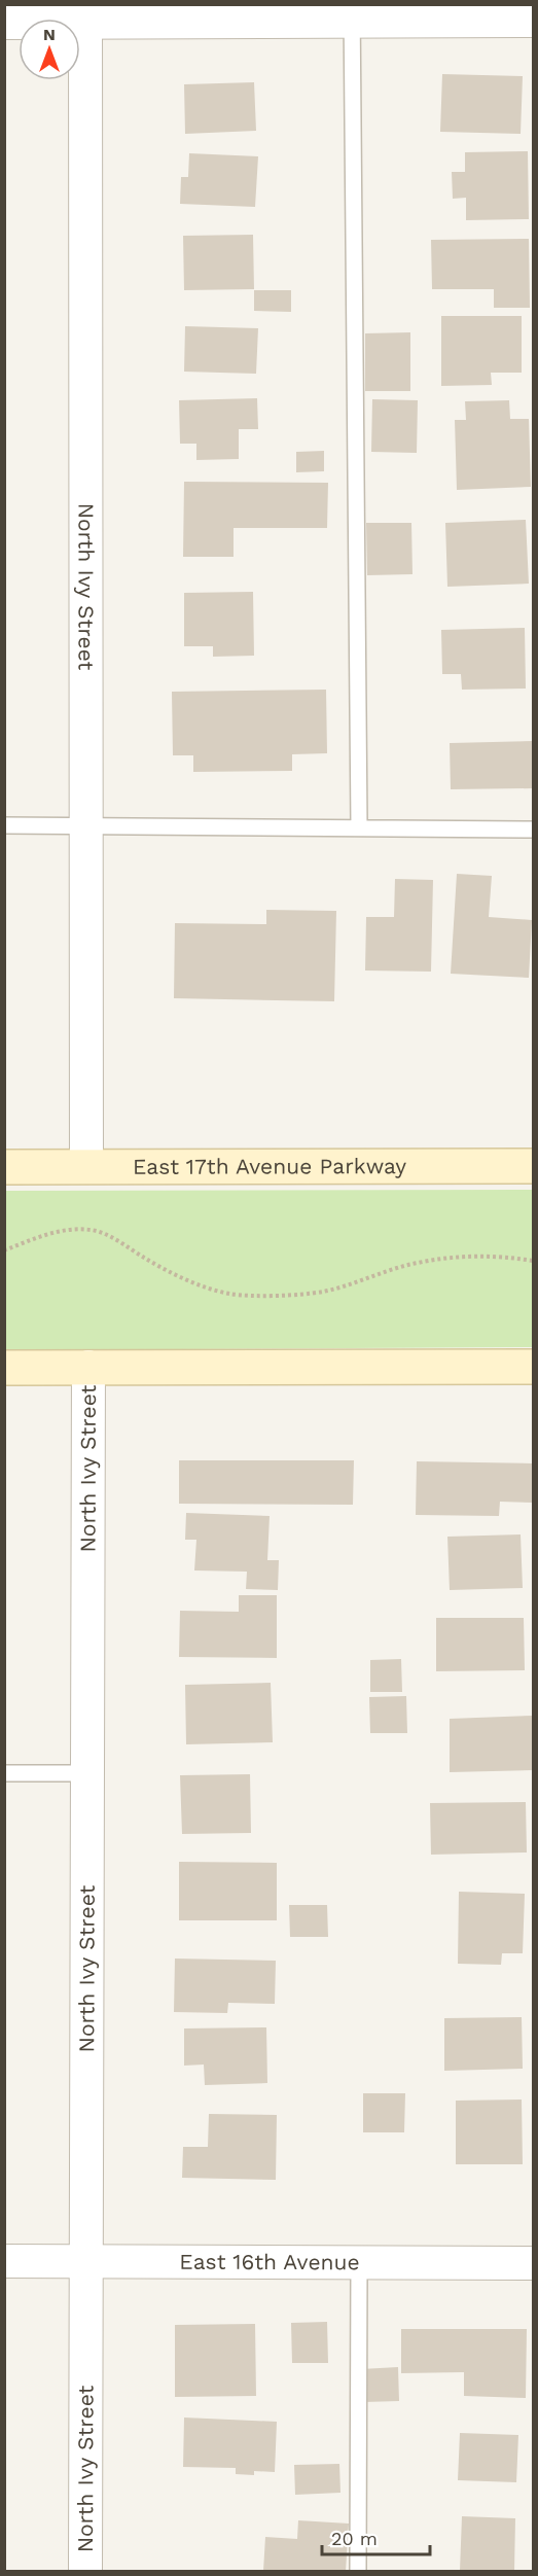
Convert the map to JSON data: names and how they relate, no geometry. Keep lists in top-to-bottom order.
{
  "streets": {
    "main road": ["East 17th Avenue Parkway"],
    "street": ["North Ivy Street", "East 16th Avenue"]
  },
  "crossings": [
    ["North Ivy Street", "East 17th Avenue Parkway"],
    ["North Ivy Street", "East 16th Avenue"]
  ],
  "scale_bar": "20 m",
  "north": "top"
}
